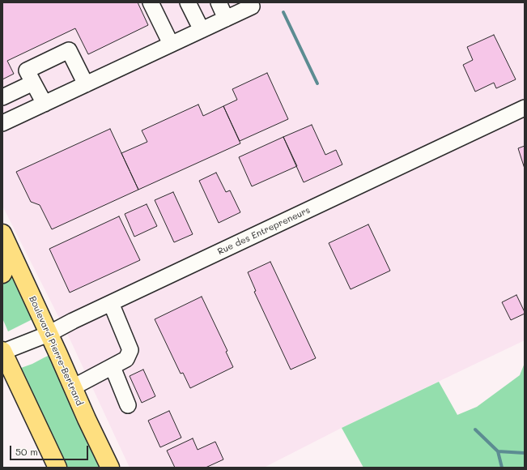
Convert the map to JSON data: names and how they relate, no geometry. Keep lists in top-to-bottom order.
{
  "streets": {
    "main road": ["Boulevard Pierre-Bertrand"],
    "street": ["Rue des Entrepreneurs"]
  },
  "crossings": [
    ["Rue des Entrepreneurs", "Boulevard Pierre-Bertrand"]
  ],
  "scale_bar": "50 m"
}
